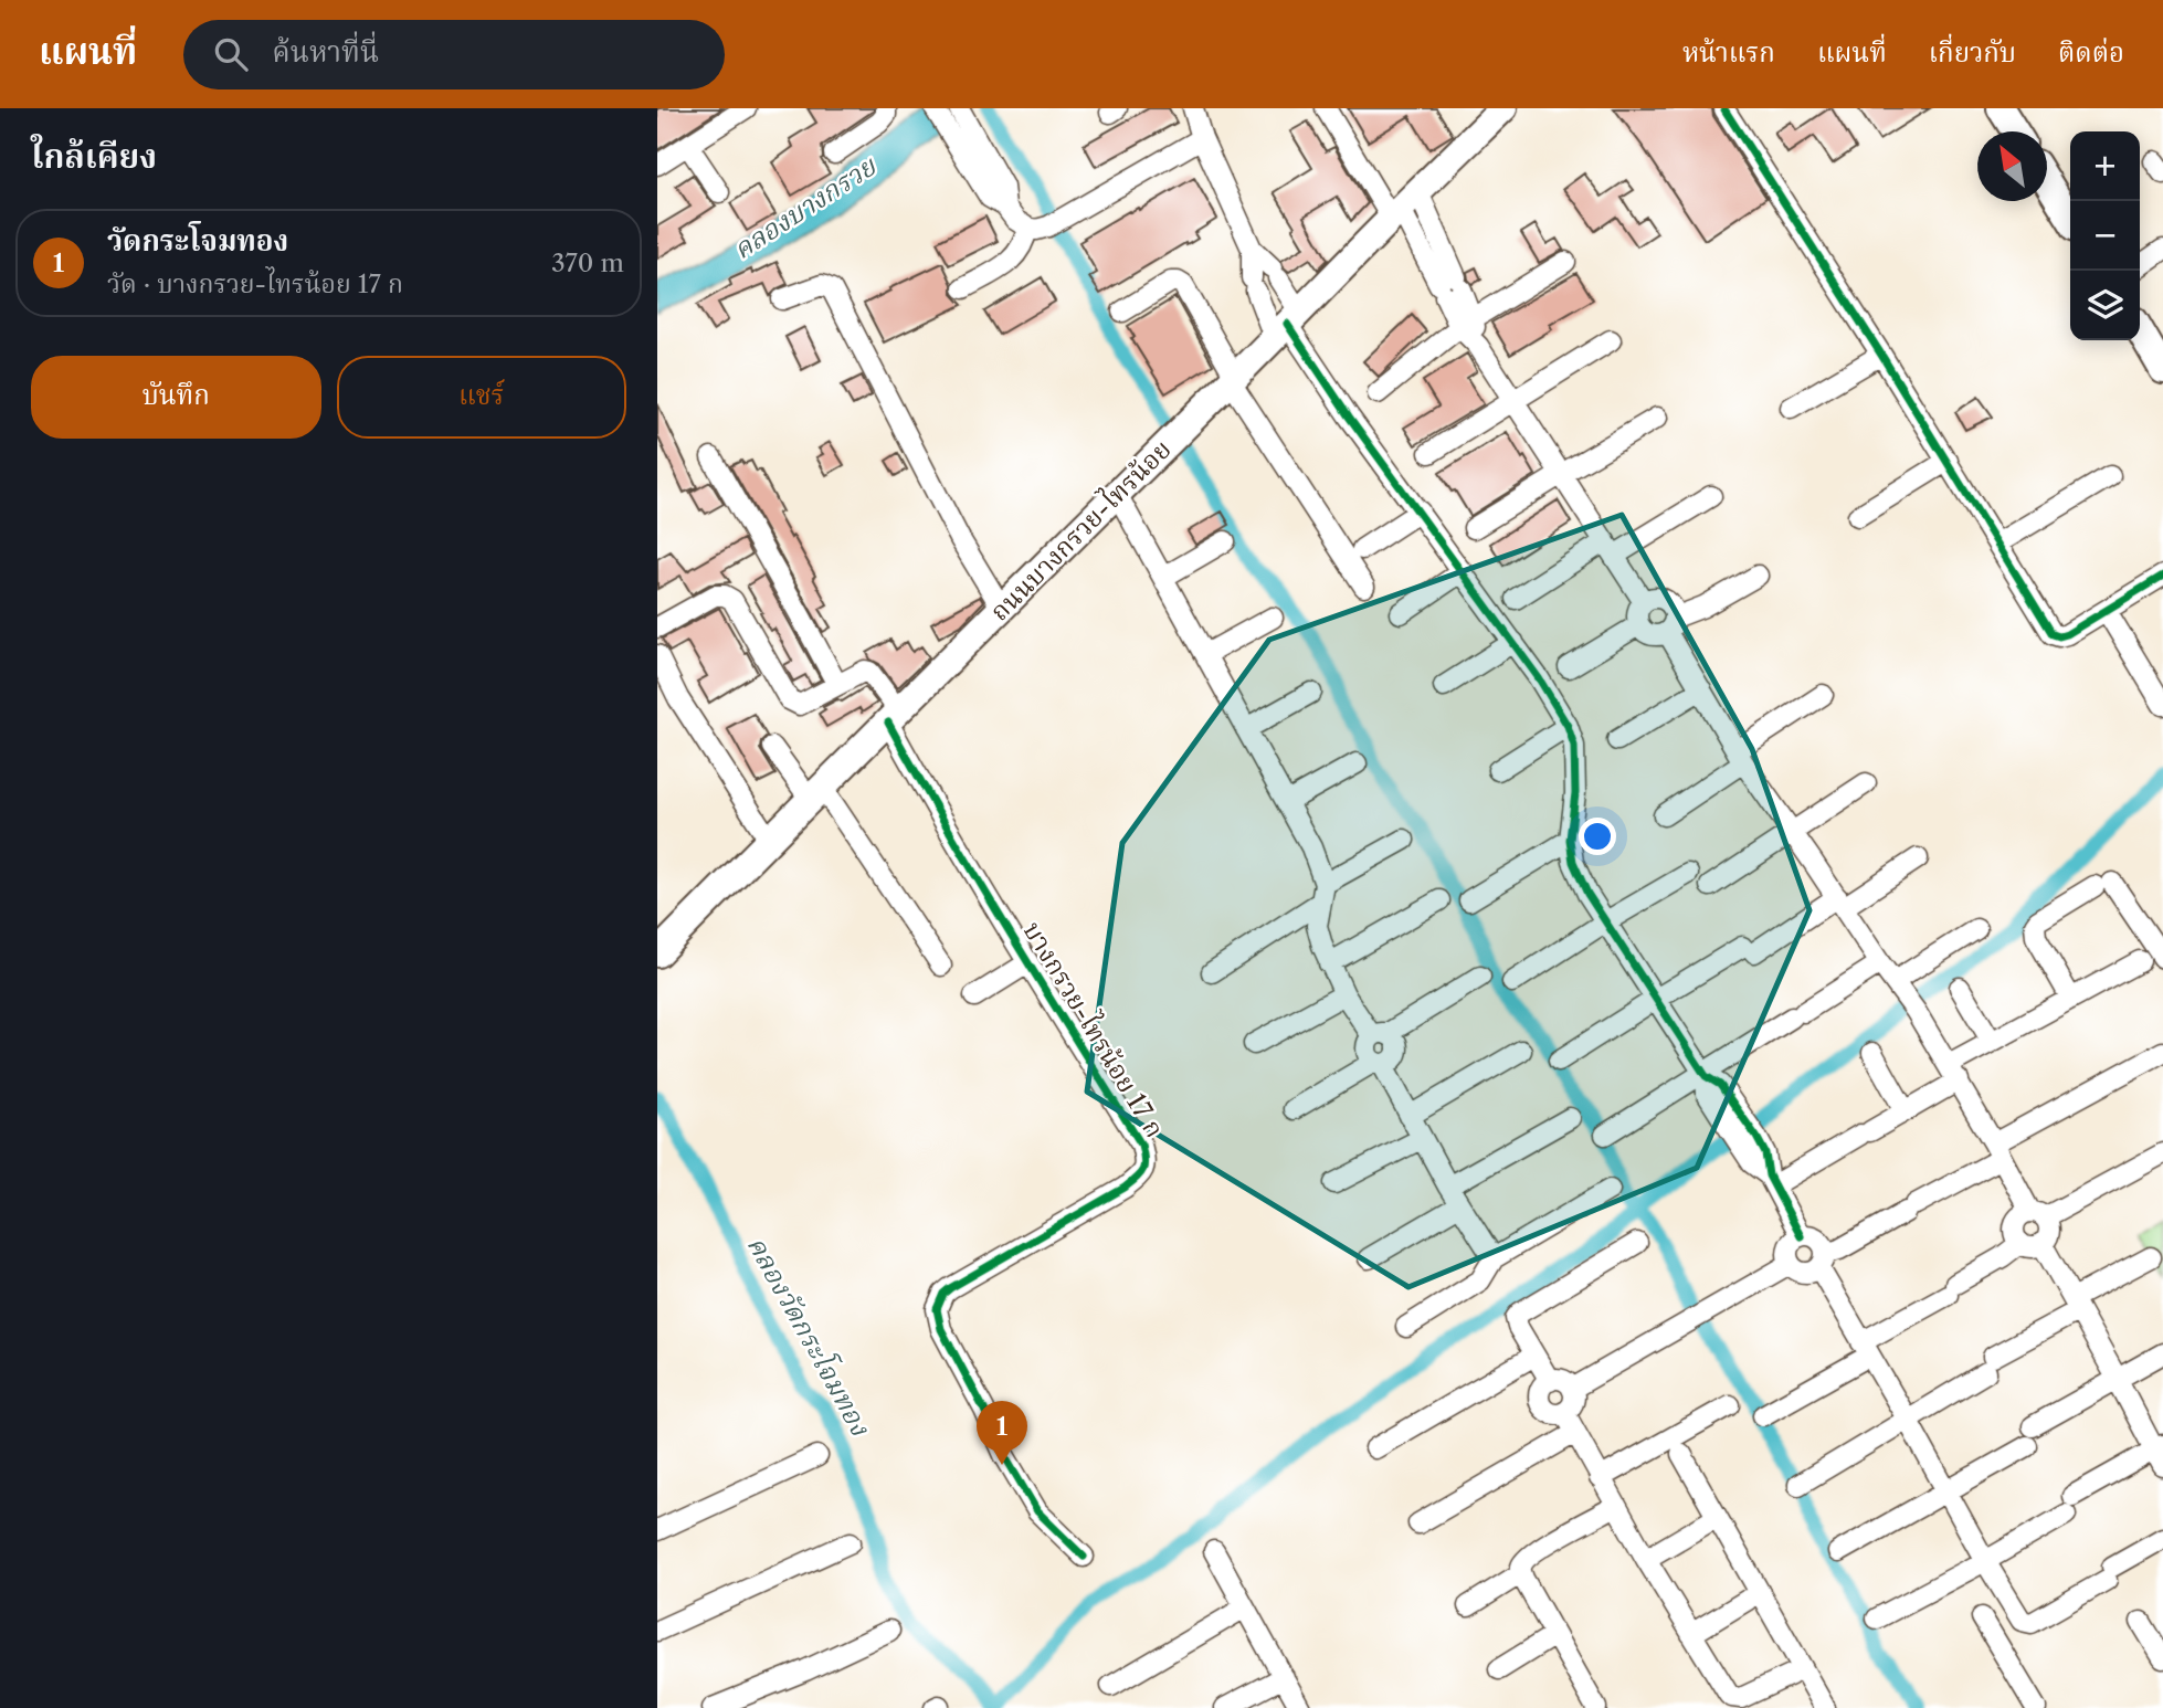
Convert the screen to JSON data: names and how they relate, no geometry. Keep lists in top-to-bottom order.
{
  "streets": {
    "main road": ["ถนนบางกรวย-ไทรน้อย"],
    "street": ["บางกรวย-ไทรน้อย 17 ก"]
  },
  "crossings": [
    ["ถนนบางกรวย-ไทรน้อย", "บางกรวย-ไทรน้อย 17 ก"]
  ],
  "water": ["คลองบางกรวย", "คลองวัดกระโจมทอง"],
  "north": "top left",
  "page": {
    "header": "แผนที่",
    "search": "ค้นหาที่นี่",
    "nav": [
      "หน้าแรก",
      "แผนที่",
      "เกี่ยวกับ",
      "ติดต่อ"
    ],
    "heading": "ใกล้เคียง",
    "map_buttons": ["+", "−"],
    "list": [
      {
        "mark": "1",
        "name": "วัดกระโจมทอง",
        "note": "วัด · บางกรวย-ไทรน้อย 17 ก",
        "value": "370 m"
      }
    ],
    "buttons": ["บันทึก", "แชร์"],
    "pins": "1"
  }
}
